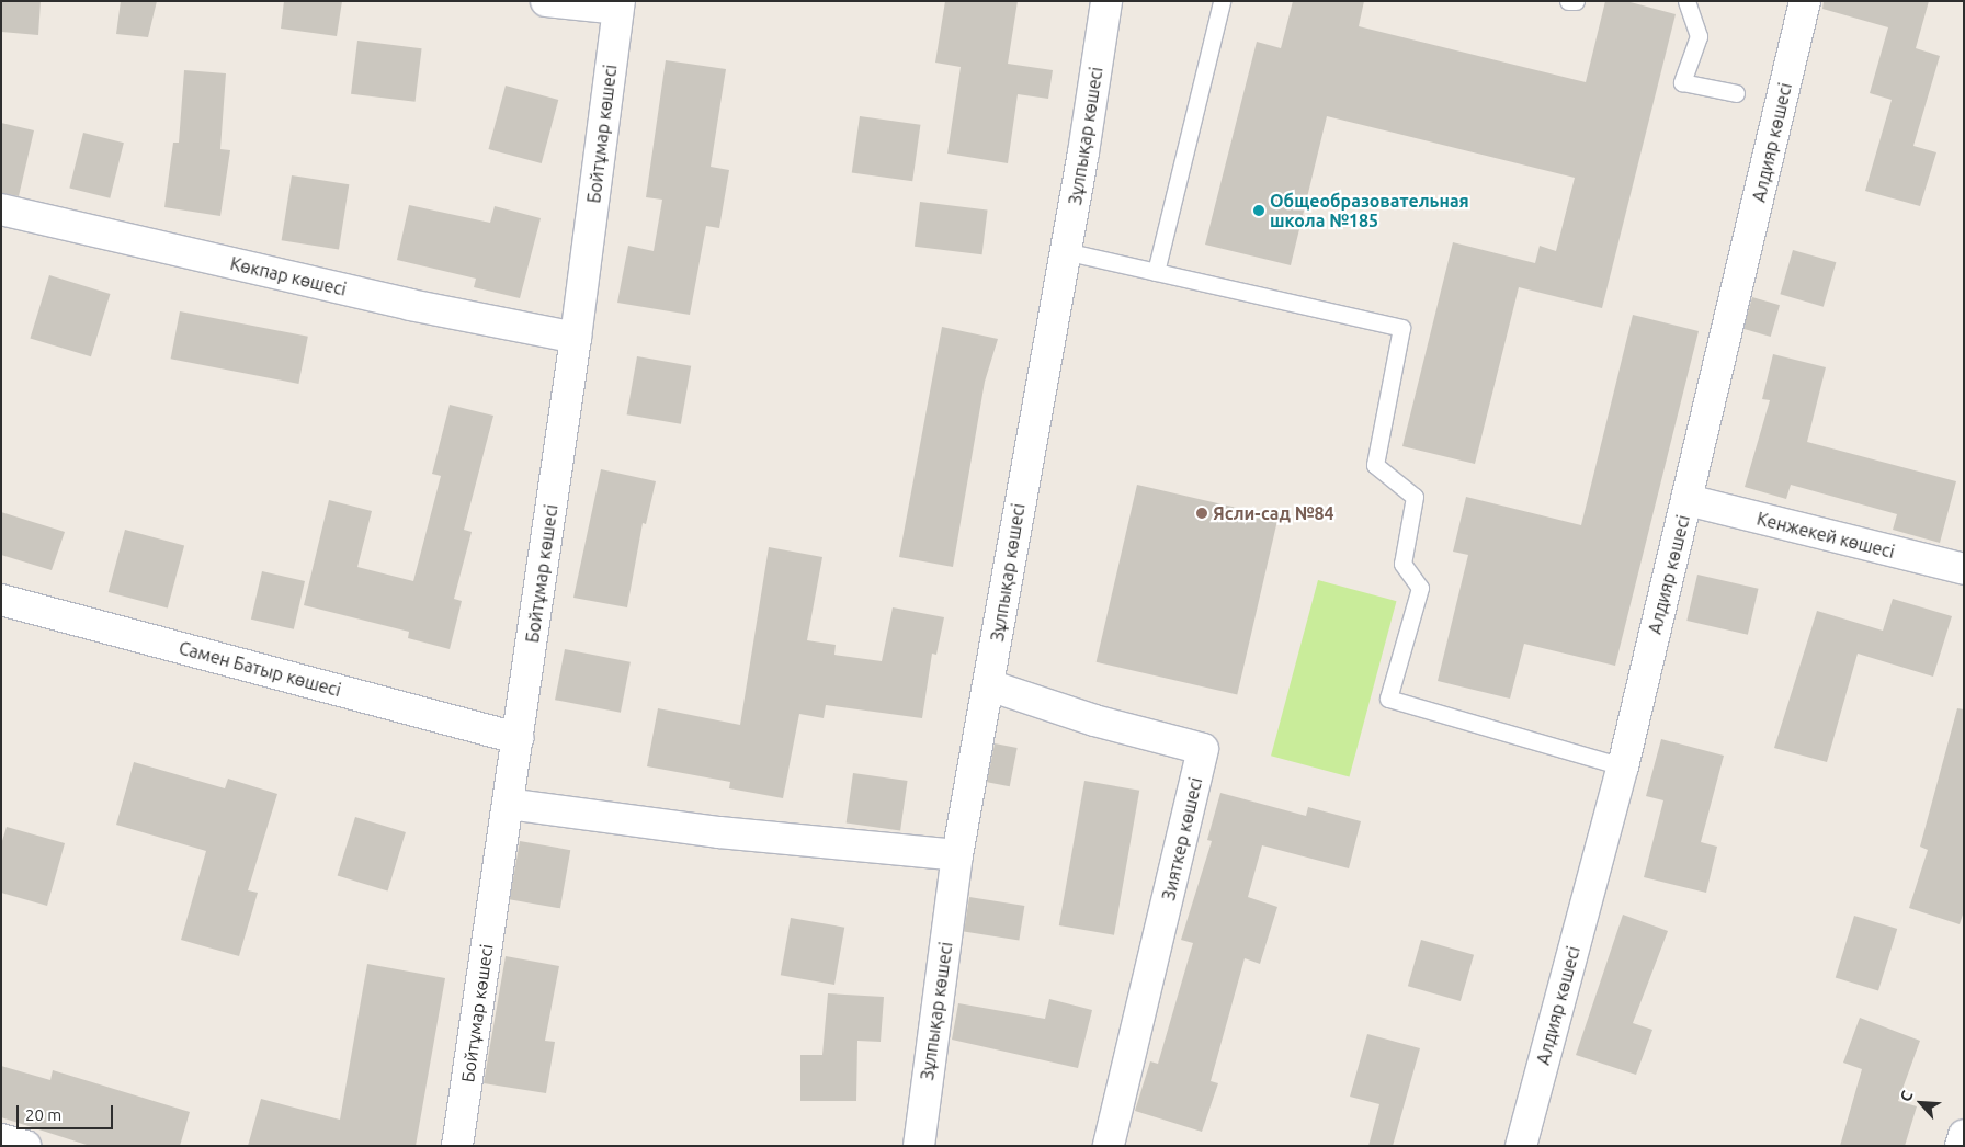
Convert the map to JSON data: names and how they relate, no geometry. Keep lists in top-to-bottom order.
{
  "streets": {
    "street": [
      "Бойтұмар көшесі",
      "Зұлпықар көшесі",
      "Алдияр көшесі",
      "Көкпар көшесі",
      "Кенжекей көшесі",
      "Самен Батыр көшесі",
      "Зияткер көшесі"
    ]
  },
  "crossings": [
    ["Бойтұмар көшесі", "Көкпар көшесі"],
    ["Бойтұмар көшесі", "Самен Батыр көшесі"],
    ["Зұлпықар көшесі", "Зияткер көшесі"],
    ["Алдияр көшесі", "Кенжекей көшесі"]
  ],
  "places": ["Общеобразовательная школа №185", "Ясли-сад №84"],
  "scale_bar": "20 m",
  "north": "top left"
}
